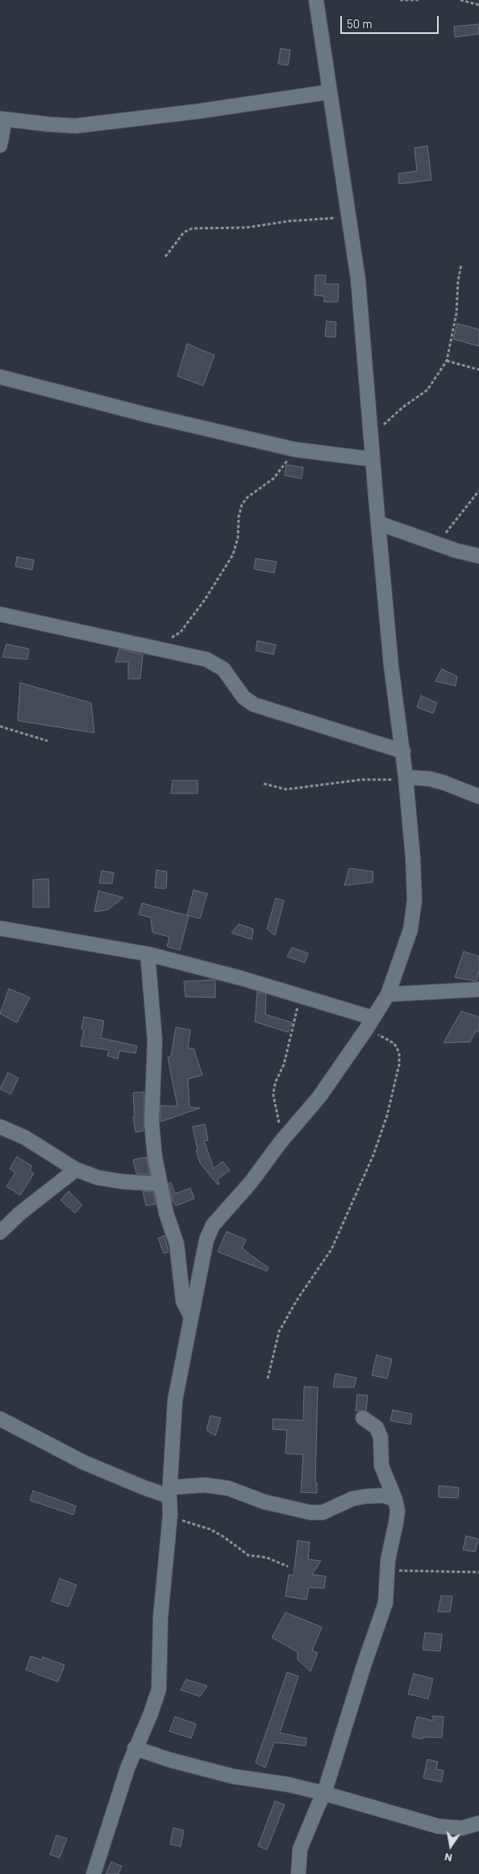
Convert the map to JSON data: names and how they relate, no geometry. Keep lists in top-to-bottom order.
{
  "scale_bar": "50 m",
  "north": "bottom"
}
